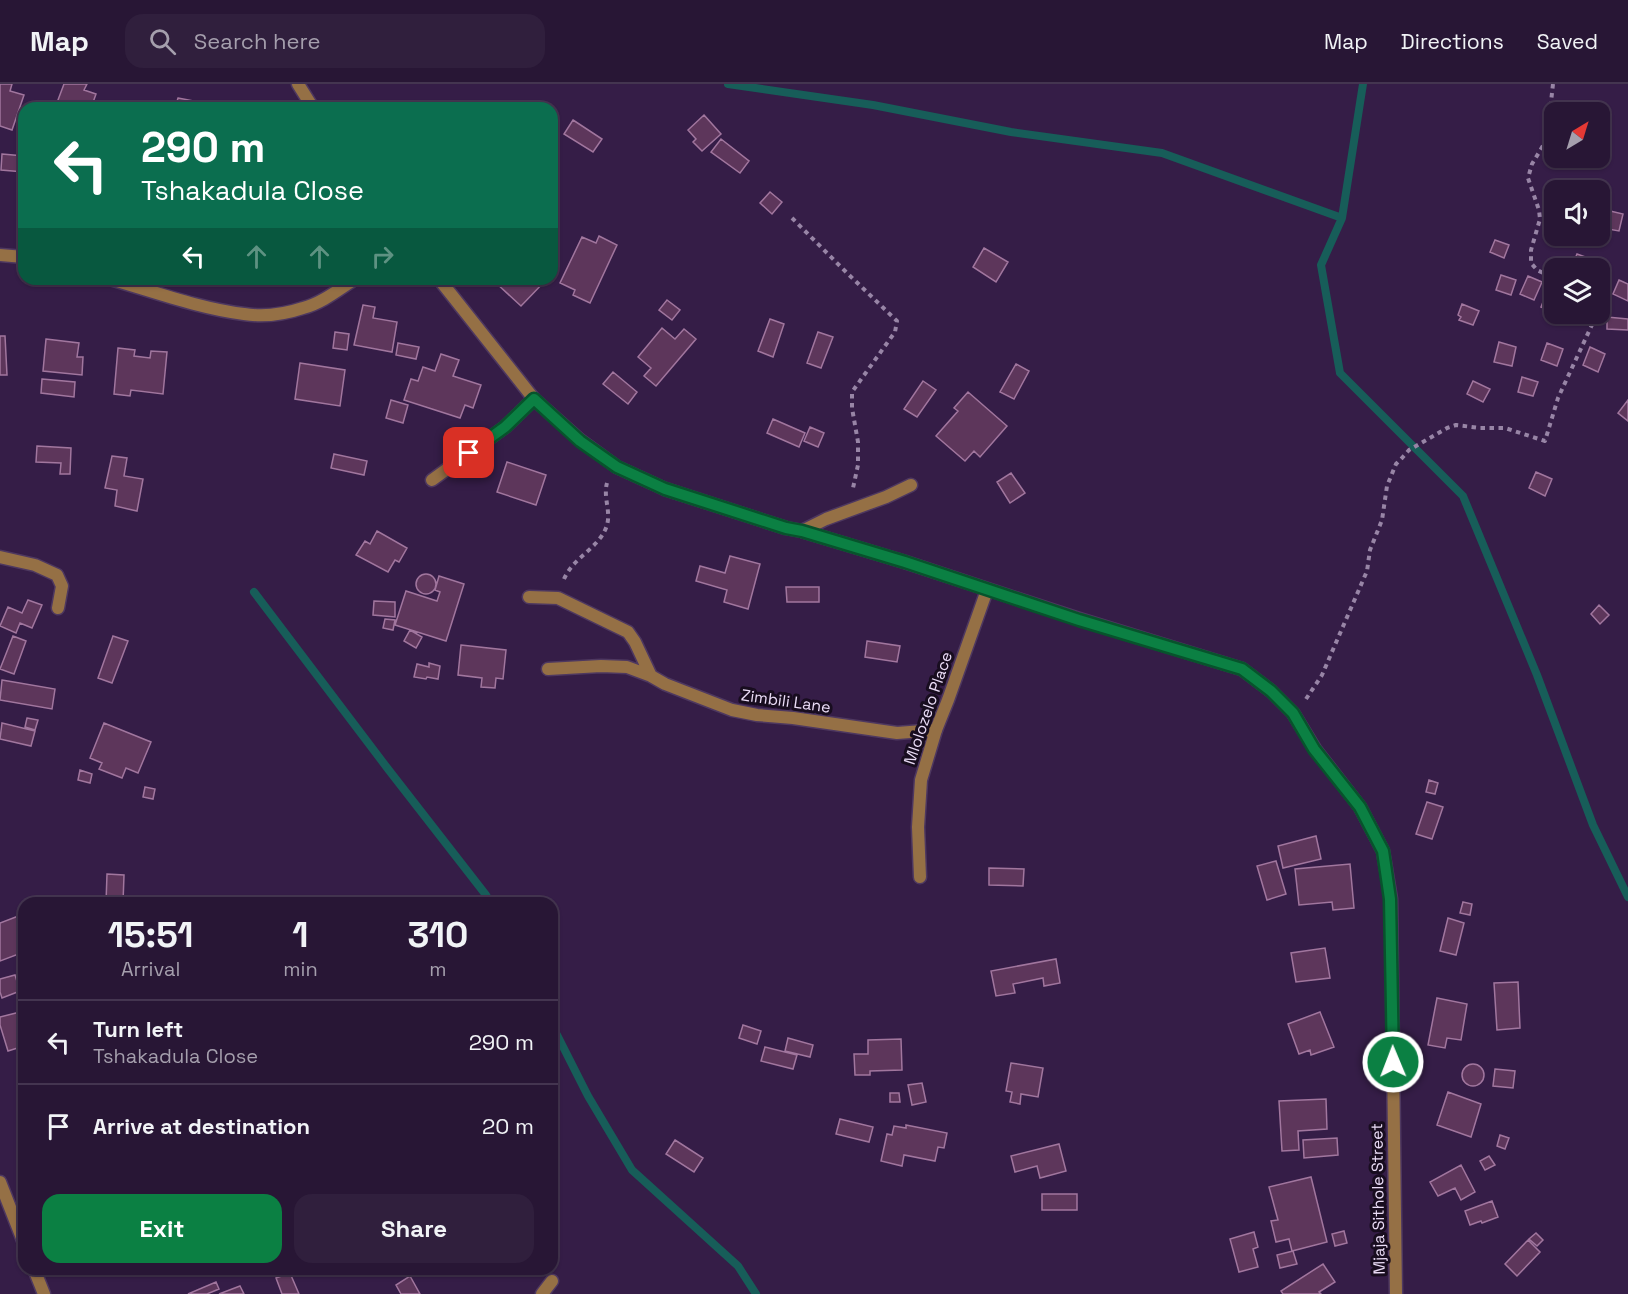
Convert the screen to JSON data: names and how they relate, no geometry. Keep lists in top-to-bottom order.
{
  "streets": {
    "street": ["Zimbili Lane", "Mlolozelo Place", "Mjaja Sithole Street"]
  },
  "crossings": [
    ["Zimbili Lane", "Mlolozelo Place"],
    ["Mlolozelo Place", "Mjaja Sithole Street"]
  ],
  "north": "top right",
  "page": {
    "header": "Map",
    "search": "Search here",
    "nav": ["Map", "Directions", "Saved"],
    "turn": ["290 m", "Tshakadula Close"],
    "eta": [
      "15:51",
      "Arrival",
      "1",
      "min",
      "310",
      "m"
    ],
    "list": [
      {
        "name": "Turn left",
        "note": "Tshakadula Close",
        "value": "290 m"
      },
      {
        "name": "Arrive at destination",
        "value": "20 m"
      }
    ],
    "buttons": ["Exit", "Share"]
  }
}
